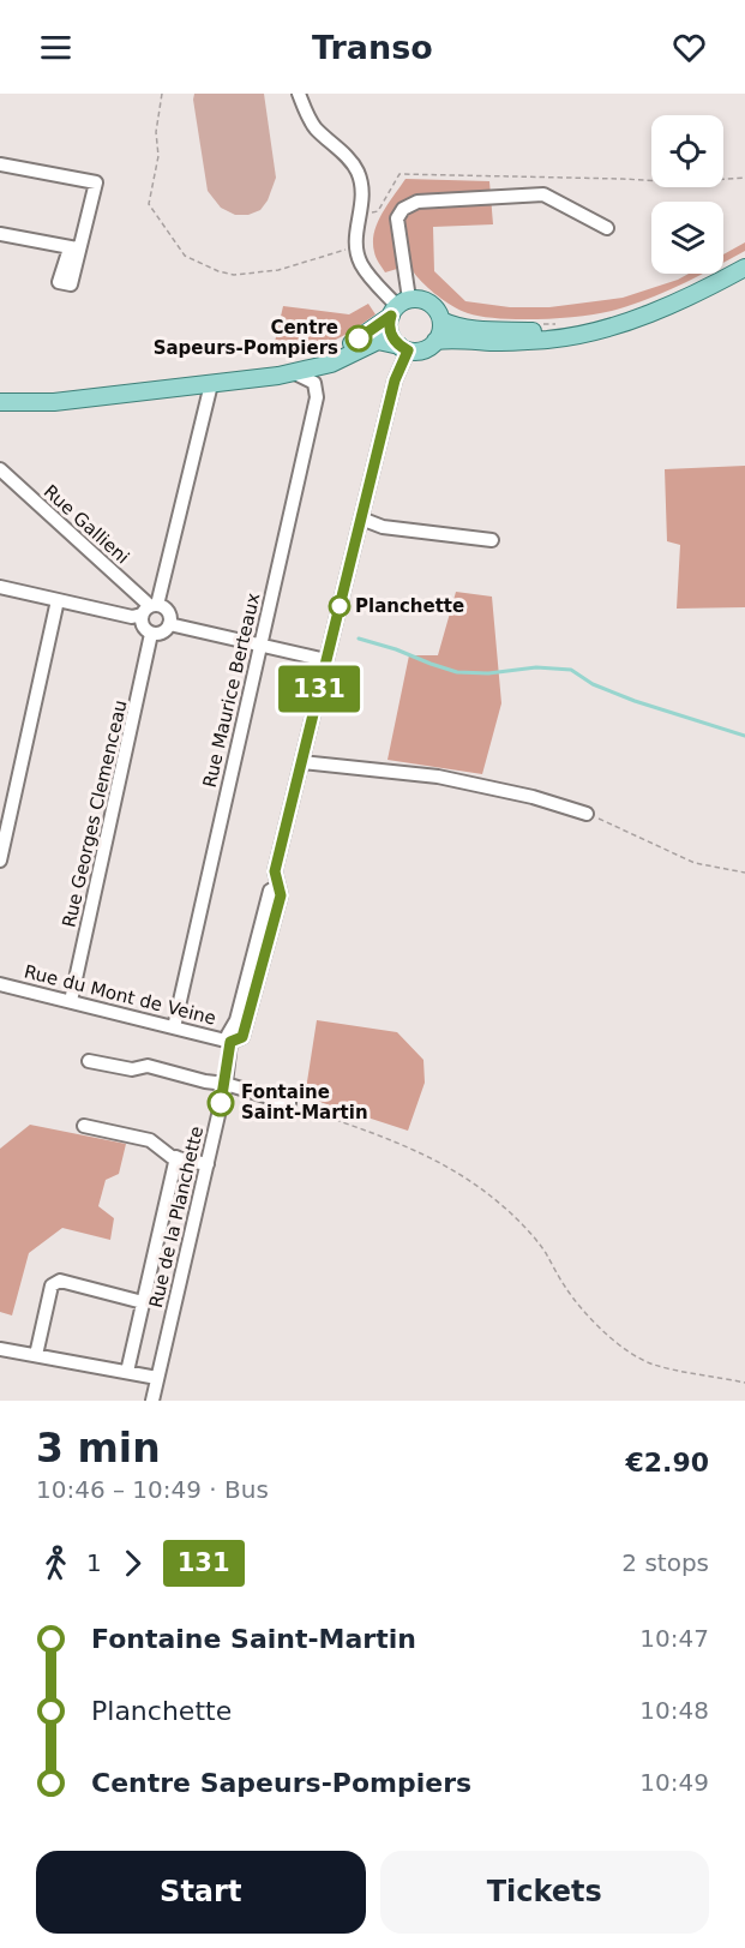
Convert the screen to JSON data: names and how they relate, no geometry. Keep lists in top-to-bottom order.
{
  "streets": {
    "street": [
      "Rue Gallieni",
      "Rue Maurice Berteaux",
      "Rue Georges Clemenceau",
      "Rue du Mont de Veine",
      "Rue de la Planchette"
    ]
  },
  "crossings": [
    ["Rue Gallieni", "Rue Georges Clemenceau"],
    ["Rue Maurice Berteaux", "Rue du Mont de Veine"],
    ["Rue Georges Clemenceau", "Rue du Mont de Veine"],
    ["Rue du Mont de Veine", "Rue de la Planchette"]
  ],
  "places": ["Centre Sapeurs-Pompiers", "Planchette", "Fontaine Saint-Martin"],
  "lines": ["bus line 131"],
  "page": {
    "header": "Transo",
    "on_map": "131",
    "heading": ["3 min", "10:46 – 10:49 · Bus", "€2.90"],
    "legs": ["1", "131", "2 stops"],
    "list": [
      {
        "name": "Fontaine Saint-Martin",
        "value": "10:47"
      },
      {
        "name": "Planchette",
        "value": "10:48"
      },
      {
        "name": "Centre Sapeurs-Pompiers",
        "value": "10:49"
      }
    ],
    "buttons": ["Start", "Tickets"]
  }
}
